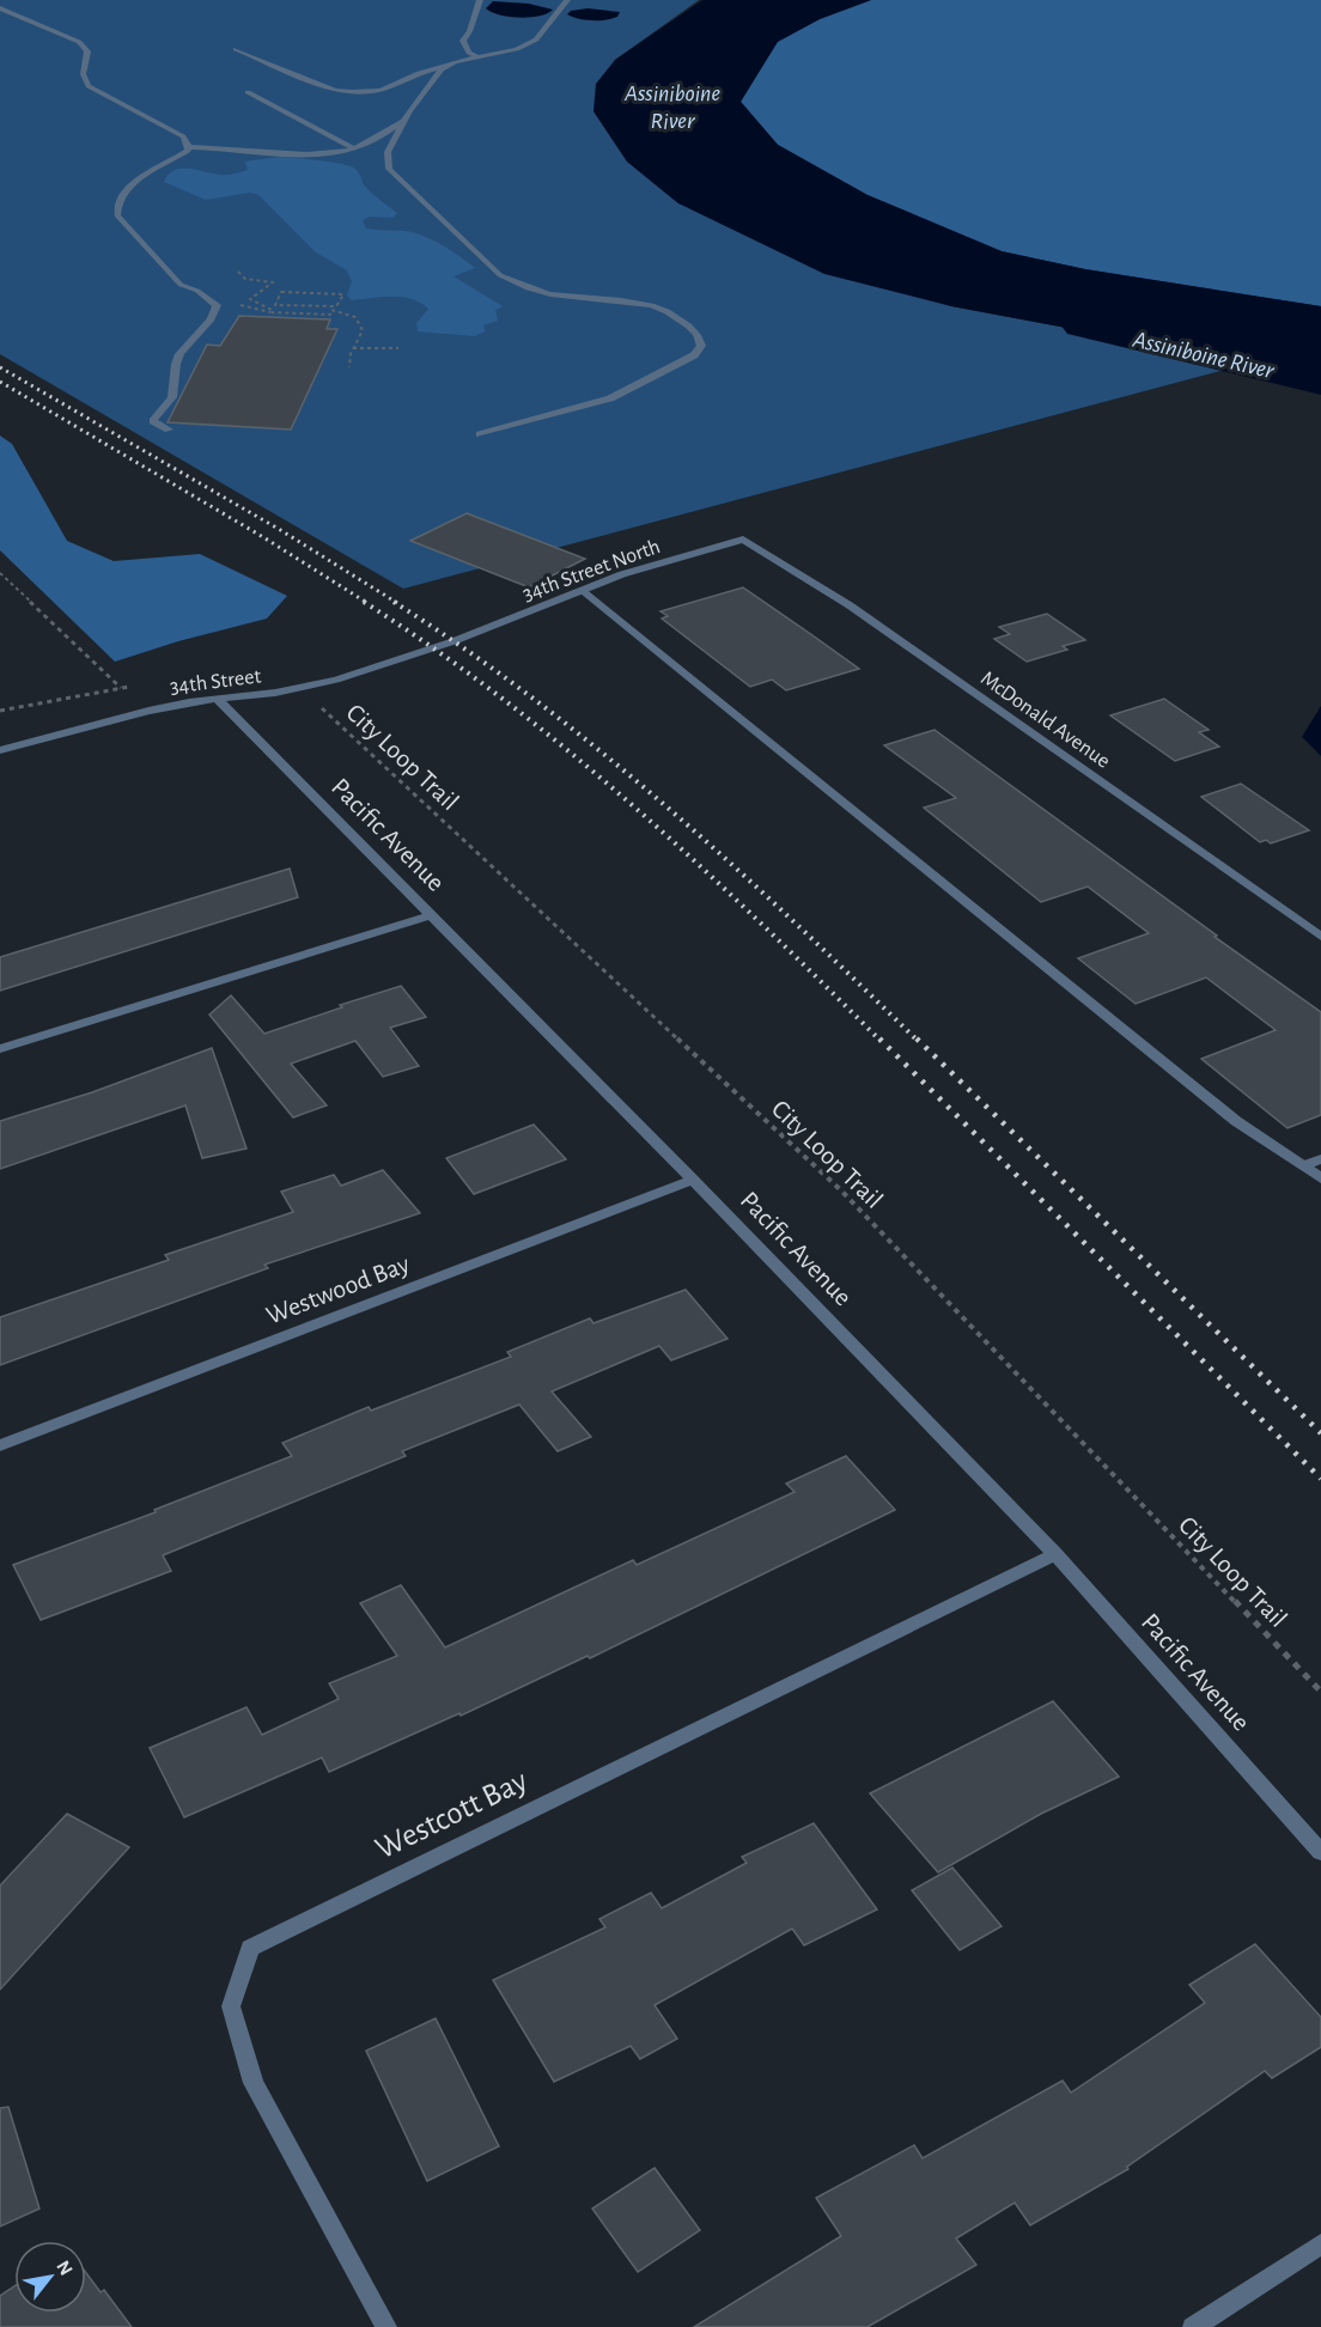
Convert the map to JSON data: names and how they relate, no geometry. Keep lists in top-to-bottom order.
{
  "streets": {
    "street": [
      "34th Street North",
      "34th Street",
      "McDonald Avenue",
      "Pacific Avenue",
      "Westwood Bay",
      "Westcott Bay"
    ],
    "path": ["City Loop Trail"]
  },
  "crossings": [
    ["34th Street North", "34th Street"],
    ["34th Street North", "McDonald Avenue"],
    ["34th Street", "City Loop Trail"],
    ["34th Street", "Pacific Avenue"],
    ["Pacific Avenue", "Westwood Bay"],
    ["Pacific Avenue", "Westcott Bay"]
  ],
  "water": ["Assiniboine River"],
  "north": "top right"
}
